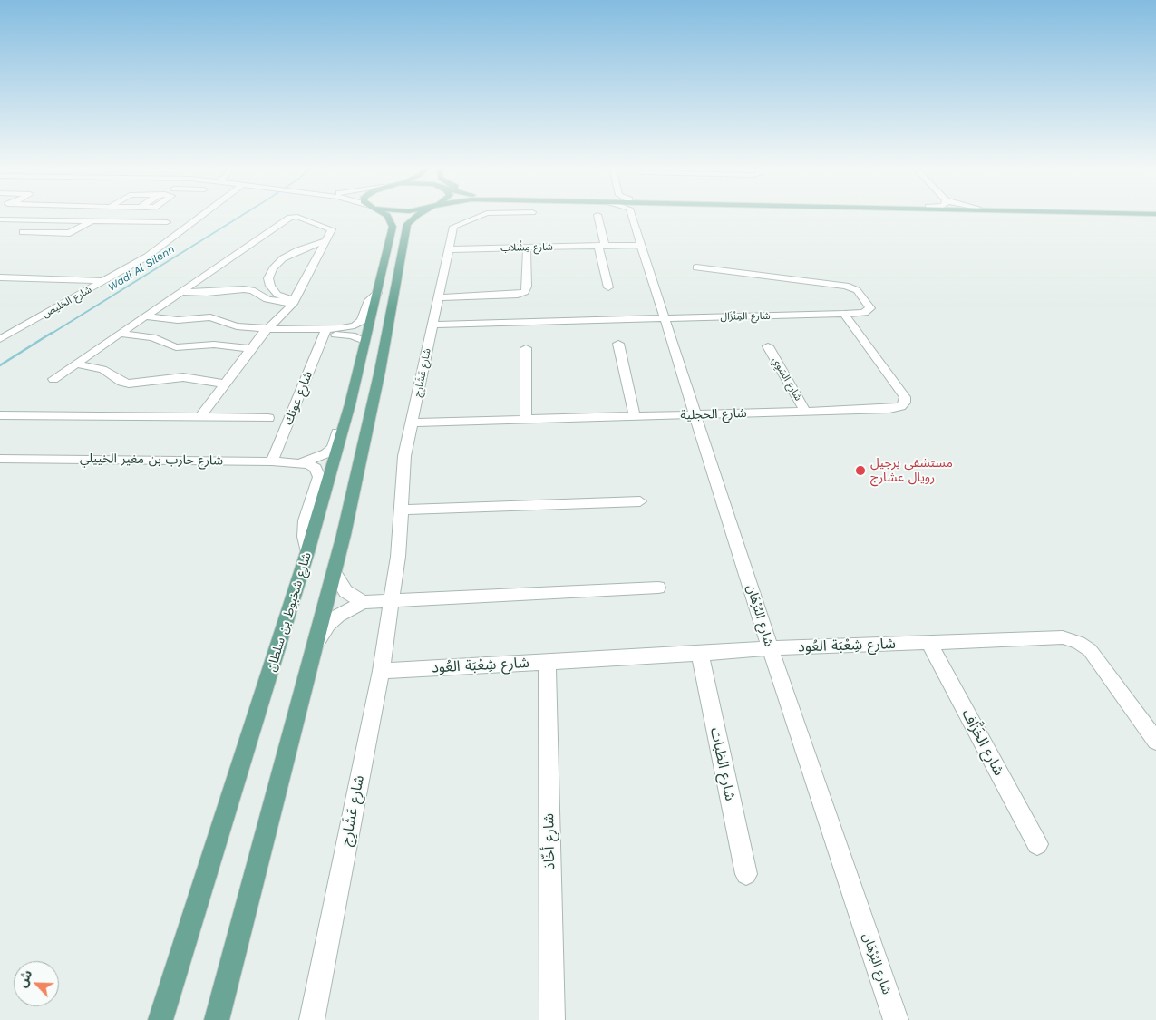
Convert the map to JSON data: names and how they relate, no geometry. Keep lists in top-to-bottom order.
{
  "streets": {
    "main road": ["شارع شخبوط بن سلطان"],
    "street": [
      "شارع مِشْلاب",
      "شارع الخليص",
      "شارع المِنْزَال",
      "شارع عَشَارِج",
      "شارع السَوِي",
      "شارع عونك",
      "شارع الحجلية",
      "شارع حارب بن مغير الخييلي",
      "شارع البُرْهَان",
      "شارع شِعْبَة العُود",
      "شارع الخَزَّاف",
      "شارع الظبات",
      "شارع أخّاذ"
    ]
  },
  "crossings": [
    ["شارع مِشْلاب", "شارع عَشَارِج"],
    ["شارع مِشْلاب", "شارع البُرْهَان"],
    ["شارع المِنْزَال", "شارع عَشَارِج"],
    ["شارع المِنْزَال", "شارع الحجلية"],
    ["شارع المِنْزَال", "شارع البُرْهَان"],
    ["شارع عَشَارِج", "شارع الحجلية"],
    ["شارع عَشَارِج", "شارع شِعْبَة العُود"],
    ["شارع السَوِي", "شارع الحجلية"],
    ["شارع عونك", "شارع حارب بن مغير الخييلي"],
    ["شارع الحجلية", "شارع البُرْهَان"],
    ["شارع حارب بن مغير الخييلي", "شارع شخبوط بن سلطان"],
    ["شارع البُرْهَان", "شارع شِعْبَة العُود"],
    ["شارع شِعْبَة العُود", "شارع الخَزَّاف"],
    ["شارع شِعْبَة العُود", "شارع الظبات"],
    ["شارع شِعْبَة العُود", "شارع أخّاذ"]
  ],
  "water": ["Wadi Al Silenn"],
  "places": ["مستشفى برجيل رويال عشارج"],
  "north": "top left"
}
